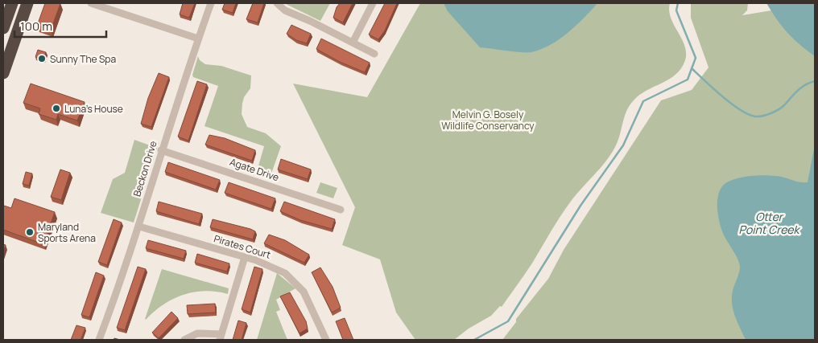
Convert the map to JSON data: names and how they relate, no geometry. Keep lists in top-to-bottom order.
{
  "streets": {
    "street": ["Beckon Drive", "Agate Drive", "Pirates Court"]
  },
  "crossings": [
    ["Beckon Drive", "Agate Drive"],
    ["Beckon Drive", "Pirates Court"]
  ],
  "water": ["Otter Point Creek"],
  "parks": ["Melvin G. Bosely Wildlife Conservancy"],
  "places": ["Sunny The Spa", "Luna's House", "Maryland Sports Arena"],
  "scale_bar": "100 m"
}
